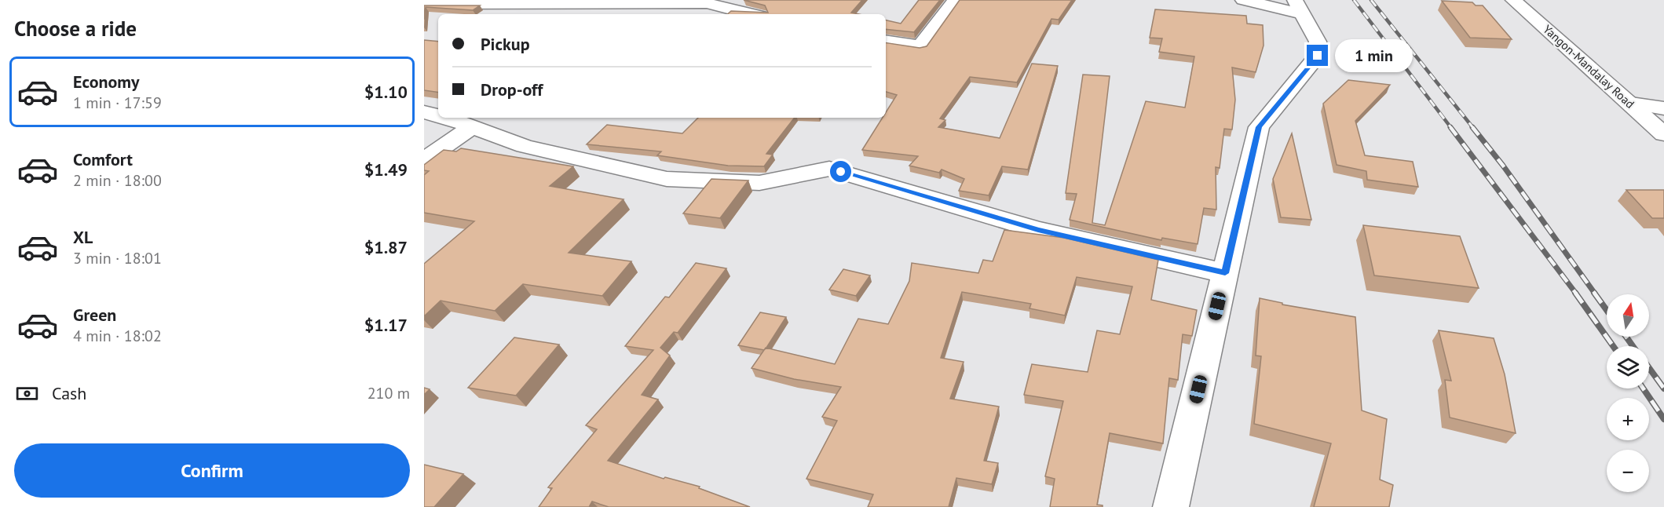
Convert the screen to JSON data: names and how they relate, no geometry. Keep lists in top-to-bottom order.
{
  "streets": {
    "main road": ["Yangon-Mandalay Road"]
  },
  "north": "top",
  "page": {
    "heading": "Choose a ride",
    "banner": ["Pickup", "Drop-off"],
    "bubble": "1 min",
    "list": [
      {
        "name": "Economy",
        "note": "1 min · 17:59",
        "value": "$1.10"
      },
      {
        "name": "Comfort",
        "note": "2 min · 18:00",
        "value": "$1.49"
      },
      {
        "name": "XL",
        "note": "3 min · 18:01",
        "value": "$1.87"
      },
      {
        "name": "Green",
        "note": "4 min · 18:02",
        "value": "$1.17"
      }
    ],
    "map_buttons": ["+", "−"],
    "pay": ["Cash", "210 m"],
    "buttons": "Confirm"
  }
}
